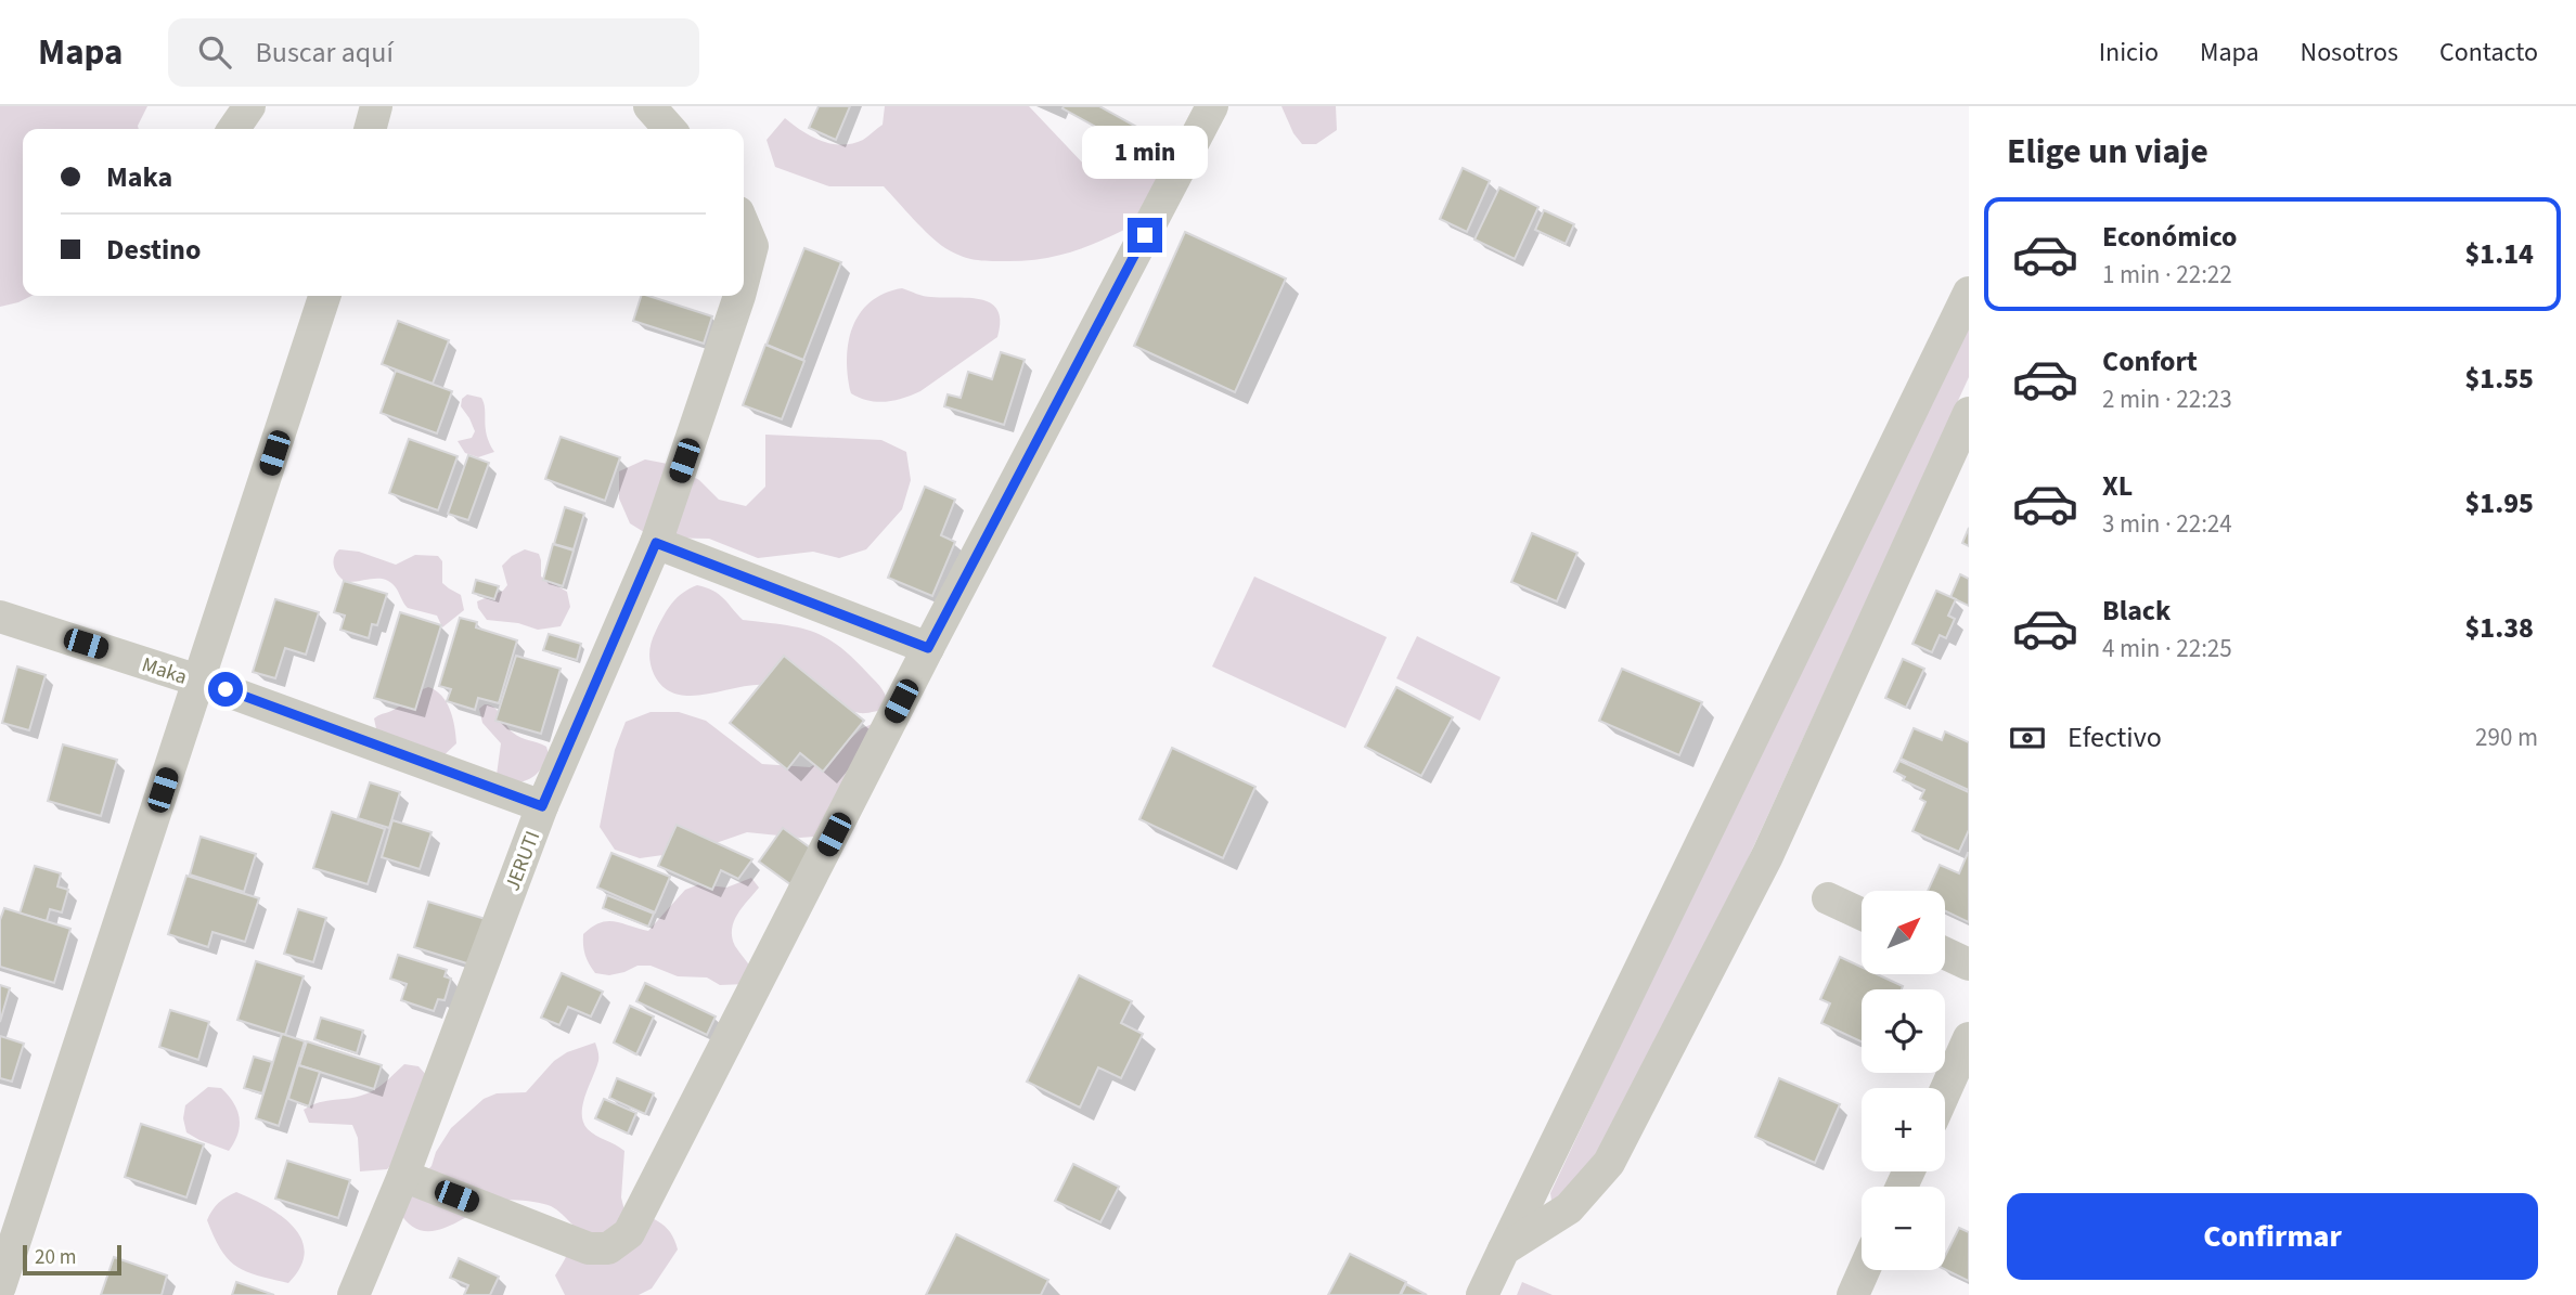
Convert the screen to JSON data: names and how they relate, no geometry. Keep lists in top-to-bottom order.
{
  "streets": {
    "street": ["Maka", "JERUTI"]
  },
  "crossings": [
    ["Maka", "JERUTI"]
  ],
  "scale_bar": "20 m",
  "north": "top right",
  "page": {
    "header": "Mapa",
    "search": "Buscar aquí",
    "nav": [
      "Inicio",
      "Mapa",
      "Nosotros",
      "Contacto"
    ],
    "heading": "Elige un viaje",
    "bubble": "1 min",
    "banner": ["Maka", "Destino"],
    "list": [
      {
        "name": "Económico",
        "note": "1 min · 22:22",
        "value": "$1.14"
      },
      {
        "name": "Confort",
        "note": "2 min · 22:23",
        "value": "$1.55"
      },
      {
        "name": "XL",
        "note": "3 min · 22:24",
        "value": "$1.95"
      },
      {
        "name": "Black",
        "note": "4 min · 22:25",
        "value": "$1.38"
      }
    ],
    "pay": ["Efectivo", "290 m"],
    "map_buttons": ["+", "−"],
    "buttons": "Confirmar",
    "scale": "20 m"
  }
}
